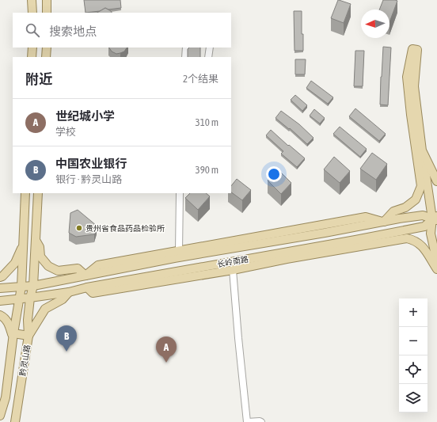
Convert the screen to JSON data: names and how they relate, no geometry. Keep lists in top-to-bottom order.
{
  "streets": {
    "main road": ["长岭南路", "黔灵山路"]
  },
  "crossings": [
    ["长岭南路", "黔灵山路"]
  ],
  "places": ["贵州省食品药品检验所"],
  "north": "left",
  "page": {
    "search": "搜索地点",
    "heading": ["附近", "2个结果"],
    "list": [
      {
        "mark": "A",
        "name": "世纪城小学",
        "note": "学校",
        "value": "310 m"
      },
      {
        "mark": "B",
        "name": "中国农业银行",
        "note": "银行 · 黔灵山路",
        "value": "390 m"
      }
    ],
    "map_buttons": ["+", "−"],
    "pins": ["B", "A"]
  }
}
